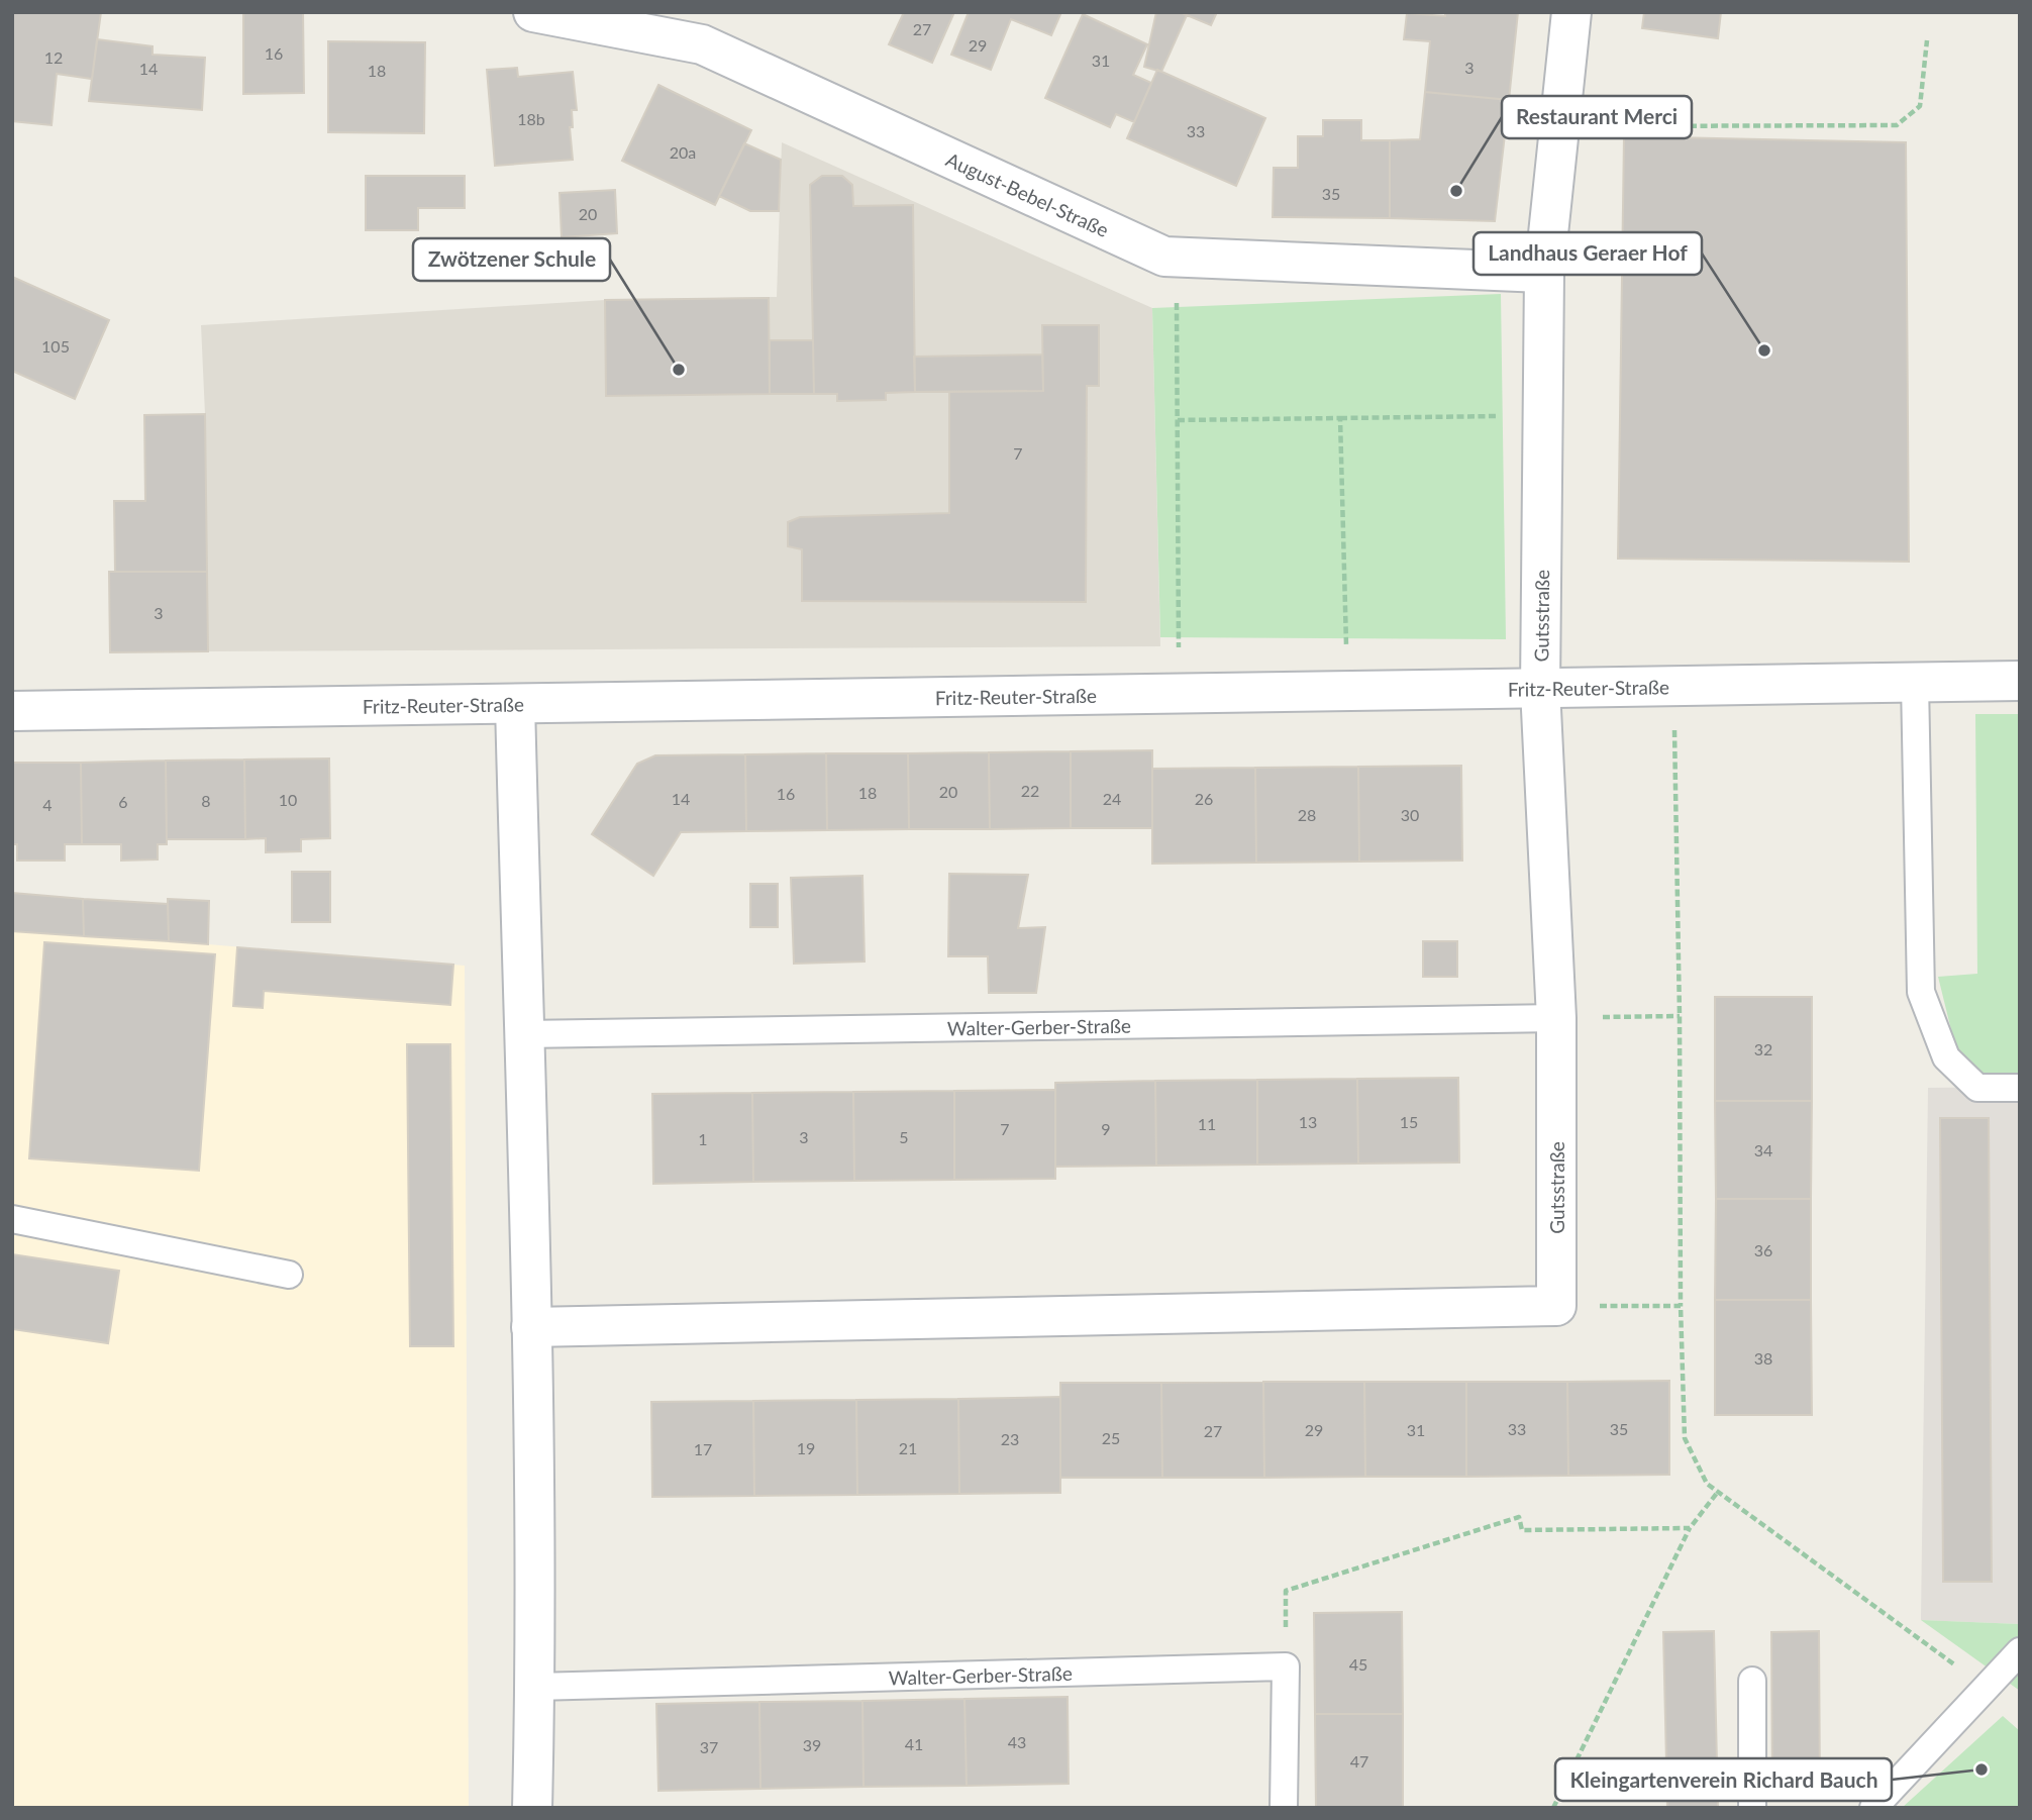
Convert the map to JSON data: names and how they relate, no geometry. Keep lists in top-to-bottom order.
{
  "streets": {
    "street": ["August-Bebel-Straße", "Gutsstraße", "Fritz-Reuter-Straße"],
    "lane": ["Walter-Gerber-Straße"]
  },
  "crossings": [
    ["August-Bebel-Straße", "Gutsstraße"],
    ["Gutsstraße", "Fritz-Reuter-Straße"],
    ["Gutsstraße", "Walter-Gerber-Straße"]
  ],
  "places": [
    "Restaurant Merci",
    "Landhaus Geraer Hof",
    "Zwötzener Schule",
    "Kleingartenverein Richard Bauch"
  ],
  "house_numbers": [
    "27",
    "29",
    "16",
    "12",
    "31",
    "3",
    "14",
    "18",
    "18b",
    "33",
    "20a",
    "35",
    "20",
    "105",
    "7",
    "3",
    "22",
    "20",
    "18",
    "16",
    "14",
    "24",
    "26",
    "10",
    "8",
    "6",
    "4",
    "28",
    "30",
    "32",
    "13",
    "15",
    "11",
    "7",
    "9",
    "3",
    "5",
    "1",
    "34",
    "36",
    "38",
    "33",
    "35",
    "29",
    "31",
    "27",
    "25",
    "23",
    "19",
    "21",
    "17",
    "45",
    "43",
    "41",
    "39",
    "37",
    "47"
  ]
}
